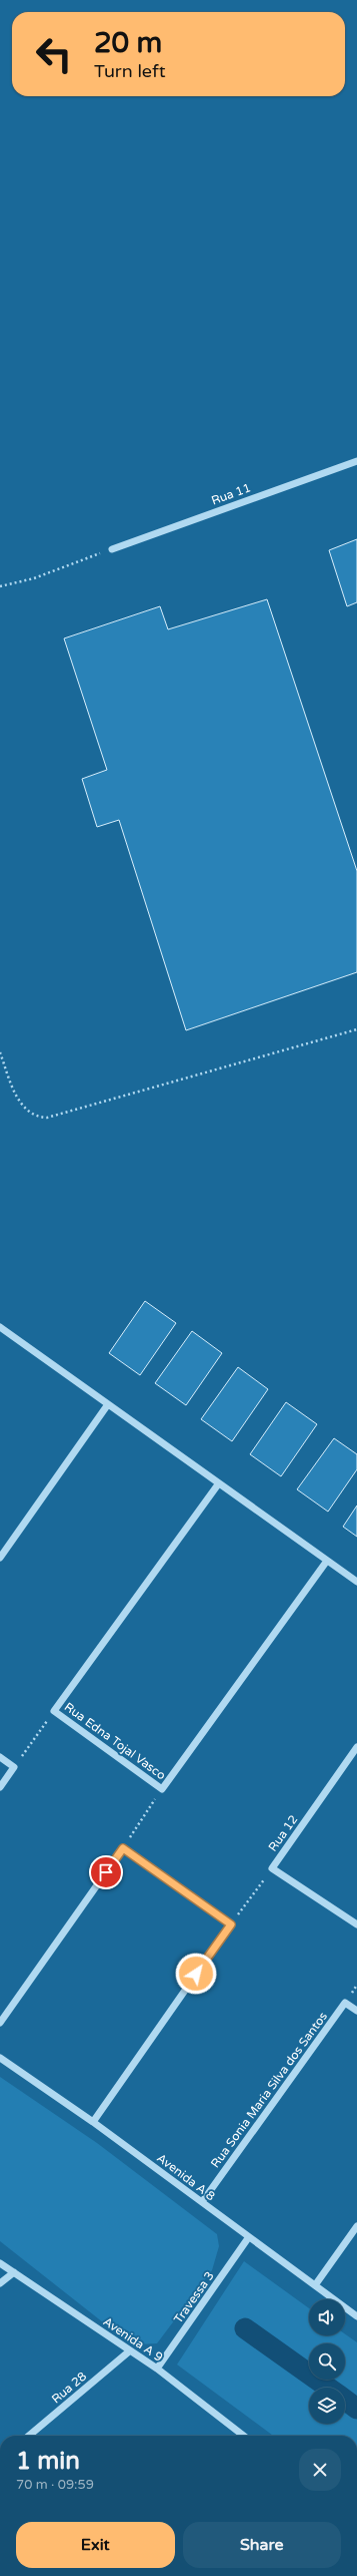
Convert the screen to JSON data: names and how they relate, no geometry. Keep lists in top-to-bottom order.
{
  "streets": {
    "street": [
      "Rua 11",
      "Rua Edna Tojal Vasco",
      "Rua 12",
      "Rua Sonia Maria Silva dos Santos",
      "Avenida A 8",
      "Travessa 3",
      "Avenida A 9",
      "Rua 28"
    ]
  },
  "crossings": [
    ["Rua Sonia Maria Silva dos Santos", "Avenida A 8"],
    ["Avenida A 8", "Travessa 3"],
    ["Travessa 3", "Avenida A 9"],
    ["Avenida A 9", "Rua 28"]
  ],
  "page": {
    "turn": ["20 m", "Turn left"],
    "heading": ["1 min", "70 m · 09:59"],
    "buttons": ["Exit", "Share"]
  }
}
